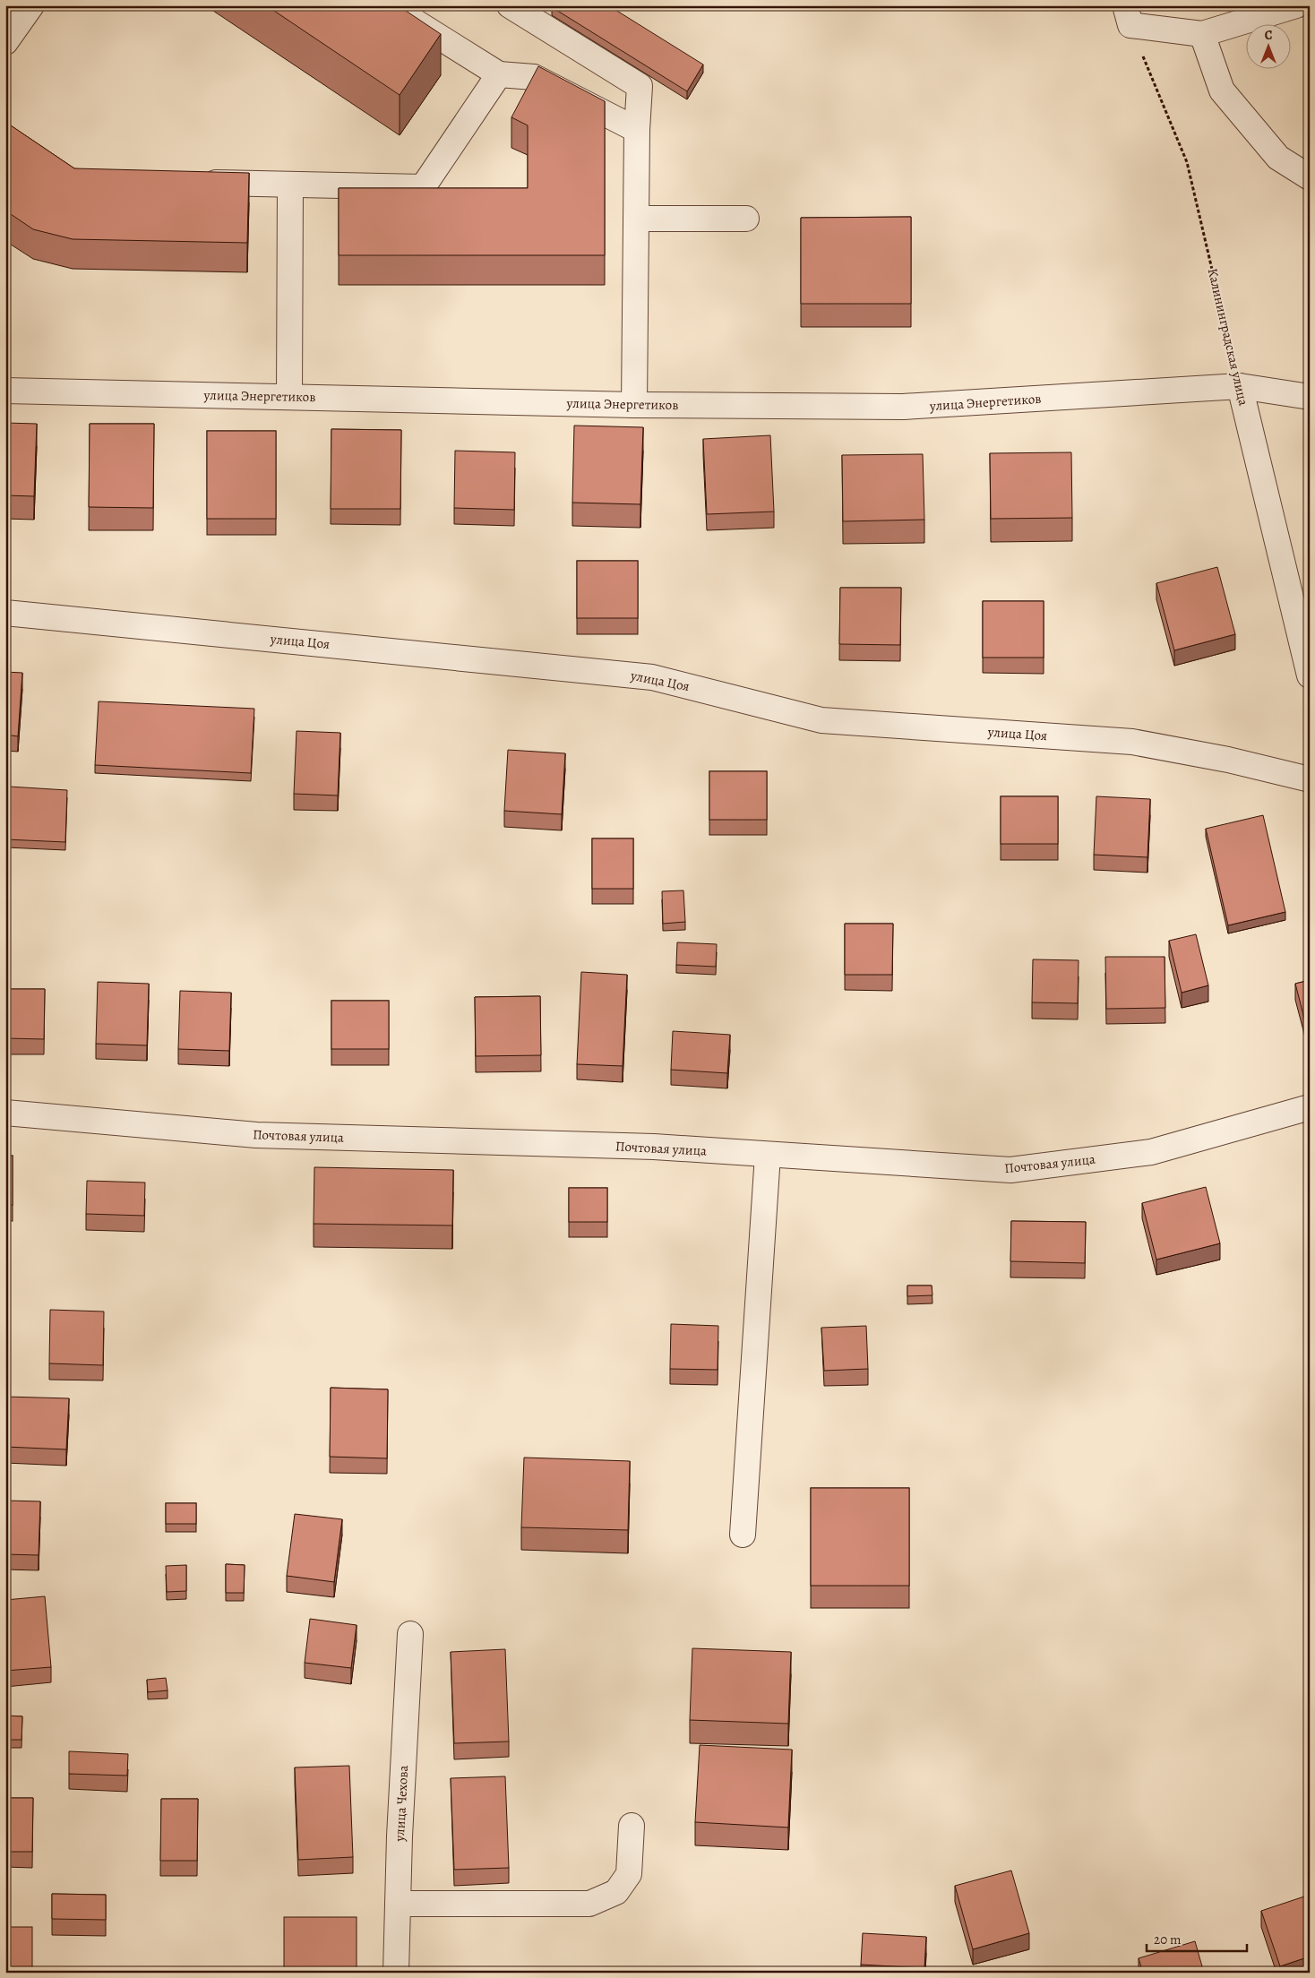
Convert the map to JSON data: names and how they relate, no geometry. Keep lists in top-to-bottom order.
{
  "streets": {
    "street": [
      "Калининградская улица",
      "улица Энергетиков",
      "улица Цоя",
      "Почтовая улица",
      "улица Чехова"
    ]
  },
  "crossings": [
    ["Калининградская улица", "улица Энергетиков"]
  ],
  "scale_bar": "20 m",
  "north": "top"
}
